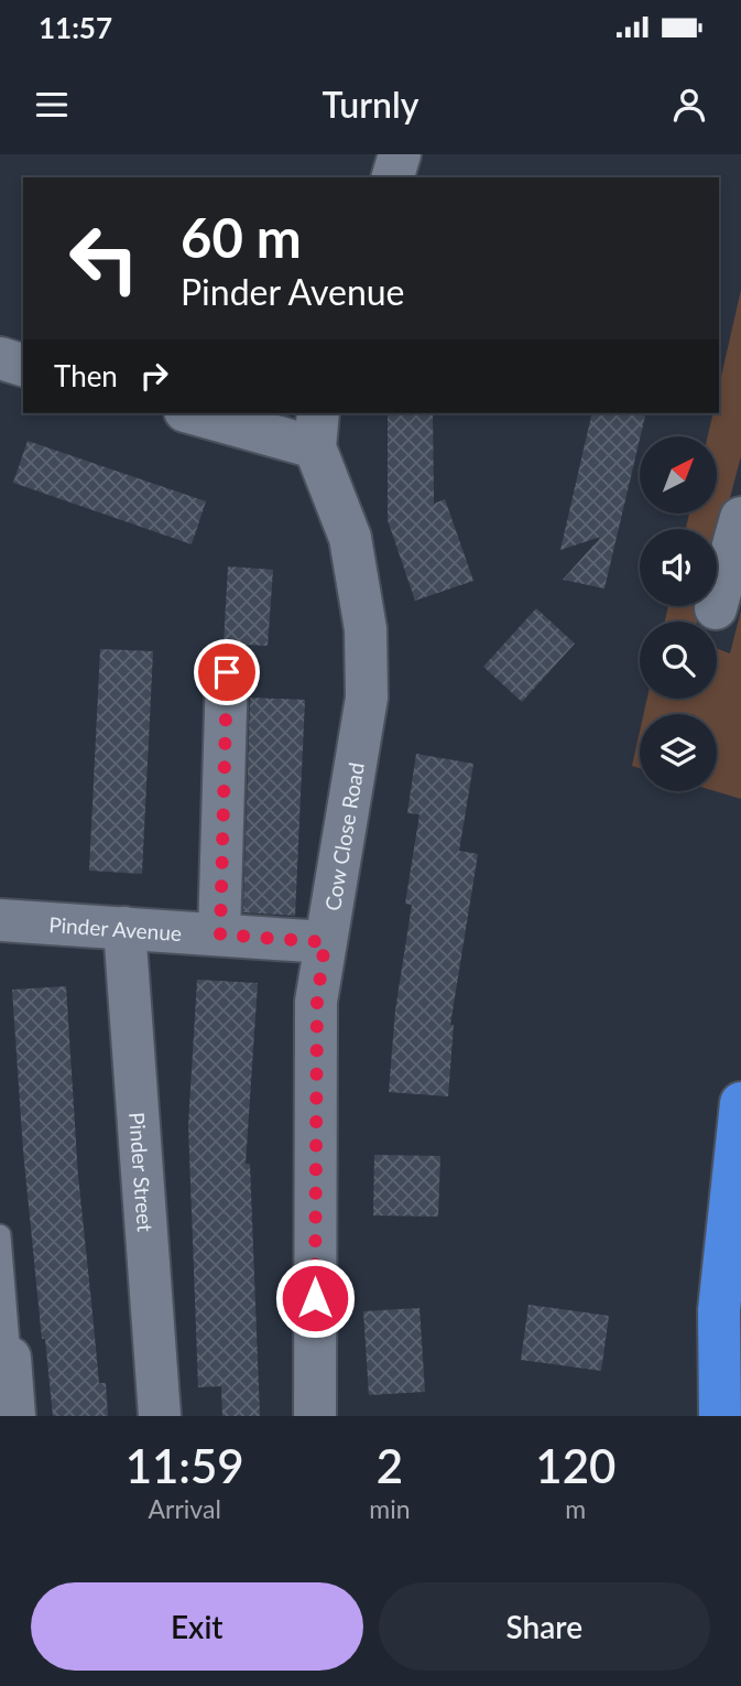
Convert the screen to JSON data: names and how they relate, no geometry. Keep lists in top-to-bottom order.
{
  "streets": {
    "street": ["Cow Close Road", "Pinder Avenue", "Pinder Street"]
  },
  "crossings": [
    ["Cow Close Road", "Pinder Avenue"],
    ["Pinder Avenue", "Pinder Street"]
  ],
  "north": "top right",
  "page": {
    "status": "11:57",
    "header": "Turnly",
    "turn": ["60 m", "Pinder Avenue"],
    "then": "Then",
    "eta": [
      "11:59",
      "Arrival",
      "2",
      "min",
      "120",
      "m"
    ],
    "buttons": ["Exit", "Share"]
  }
}
